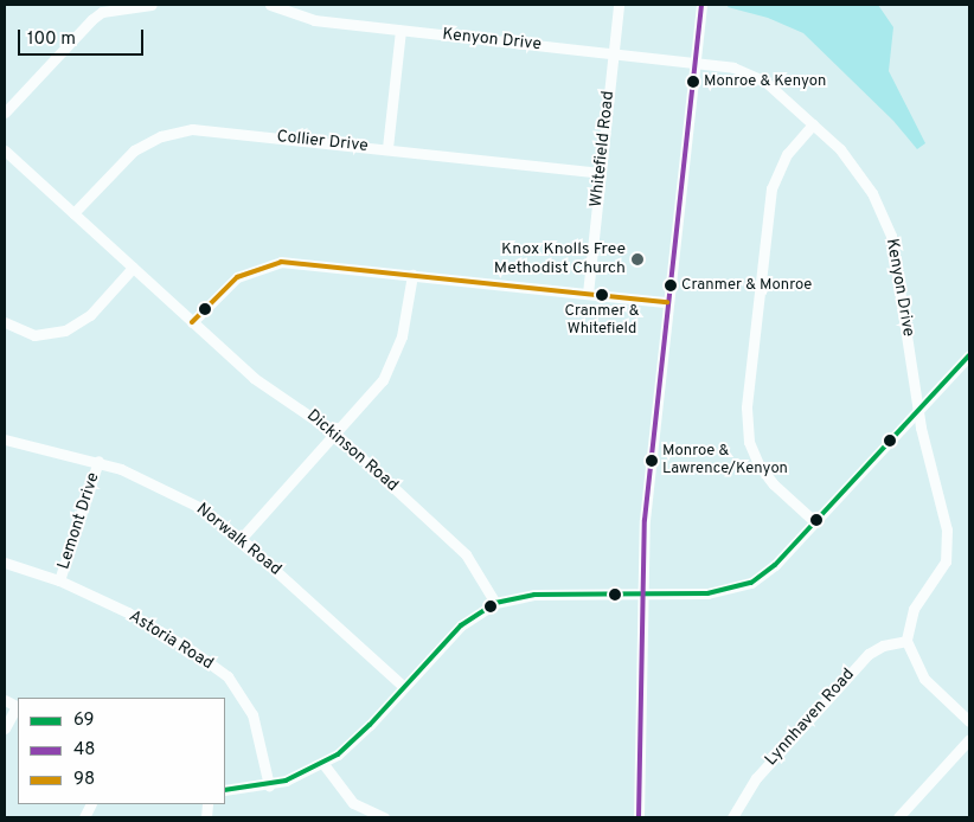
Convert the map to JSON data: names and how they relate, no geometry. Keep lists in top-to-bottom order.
{
  "streets": {
    "street": [
      "Kenyon Drive",
      "Collier Drive",
      "Whitefield Road",
      "Dickinson Road",
      "Lemont Drive",
      "Norwalk Road",
      "Astoria Road",
      "Lynnhaven Road"
    ]
  },
  "crossings": [
    ["Kenyon Drive", "Whitefield Road"],
    ["Kenyon Drive", "Lynnhaven Road"],
    ["Collier Drive", "Whitefield Road"],
    ["Collier Drive", "Dickinson Road"],
    ["Lemont Drive", "Norwalk Road"],
    ["Lemont Drive", "Astoria Road"]
  ],
  "places": [
    "Monroe & Kenyon",
    "Knox Knolls Free Methodist Church",
    "Cranmer & Monroe",
    "Cranmer & Whitefield",
    "Monroe & Lawrence/Kenyon"
  ],
  "lines": ["transit line 48", "transit line 98", "transit line 69"],
  "legend": ["69", "48", "98"],
  "scale_bar": "100 m"
}
